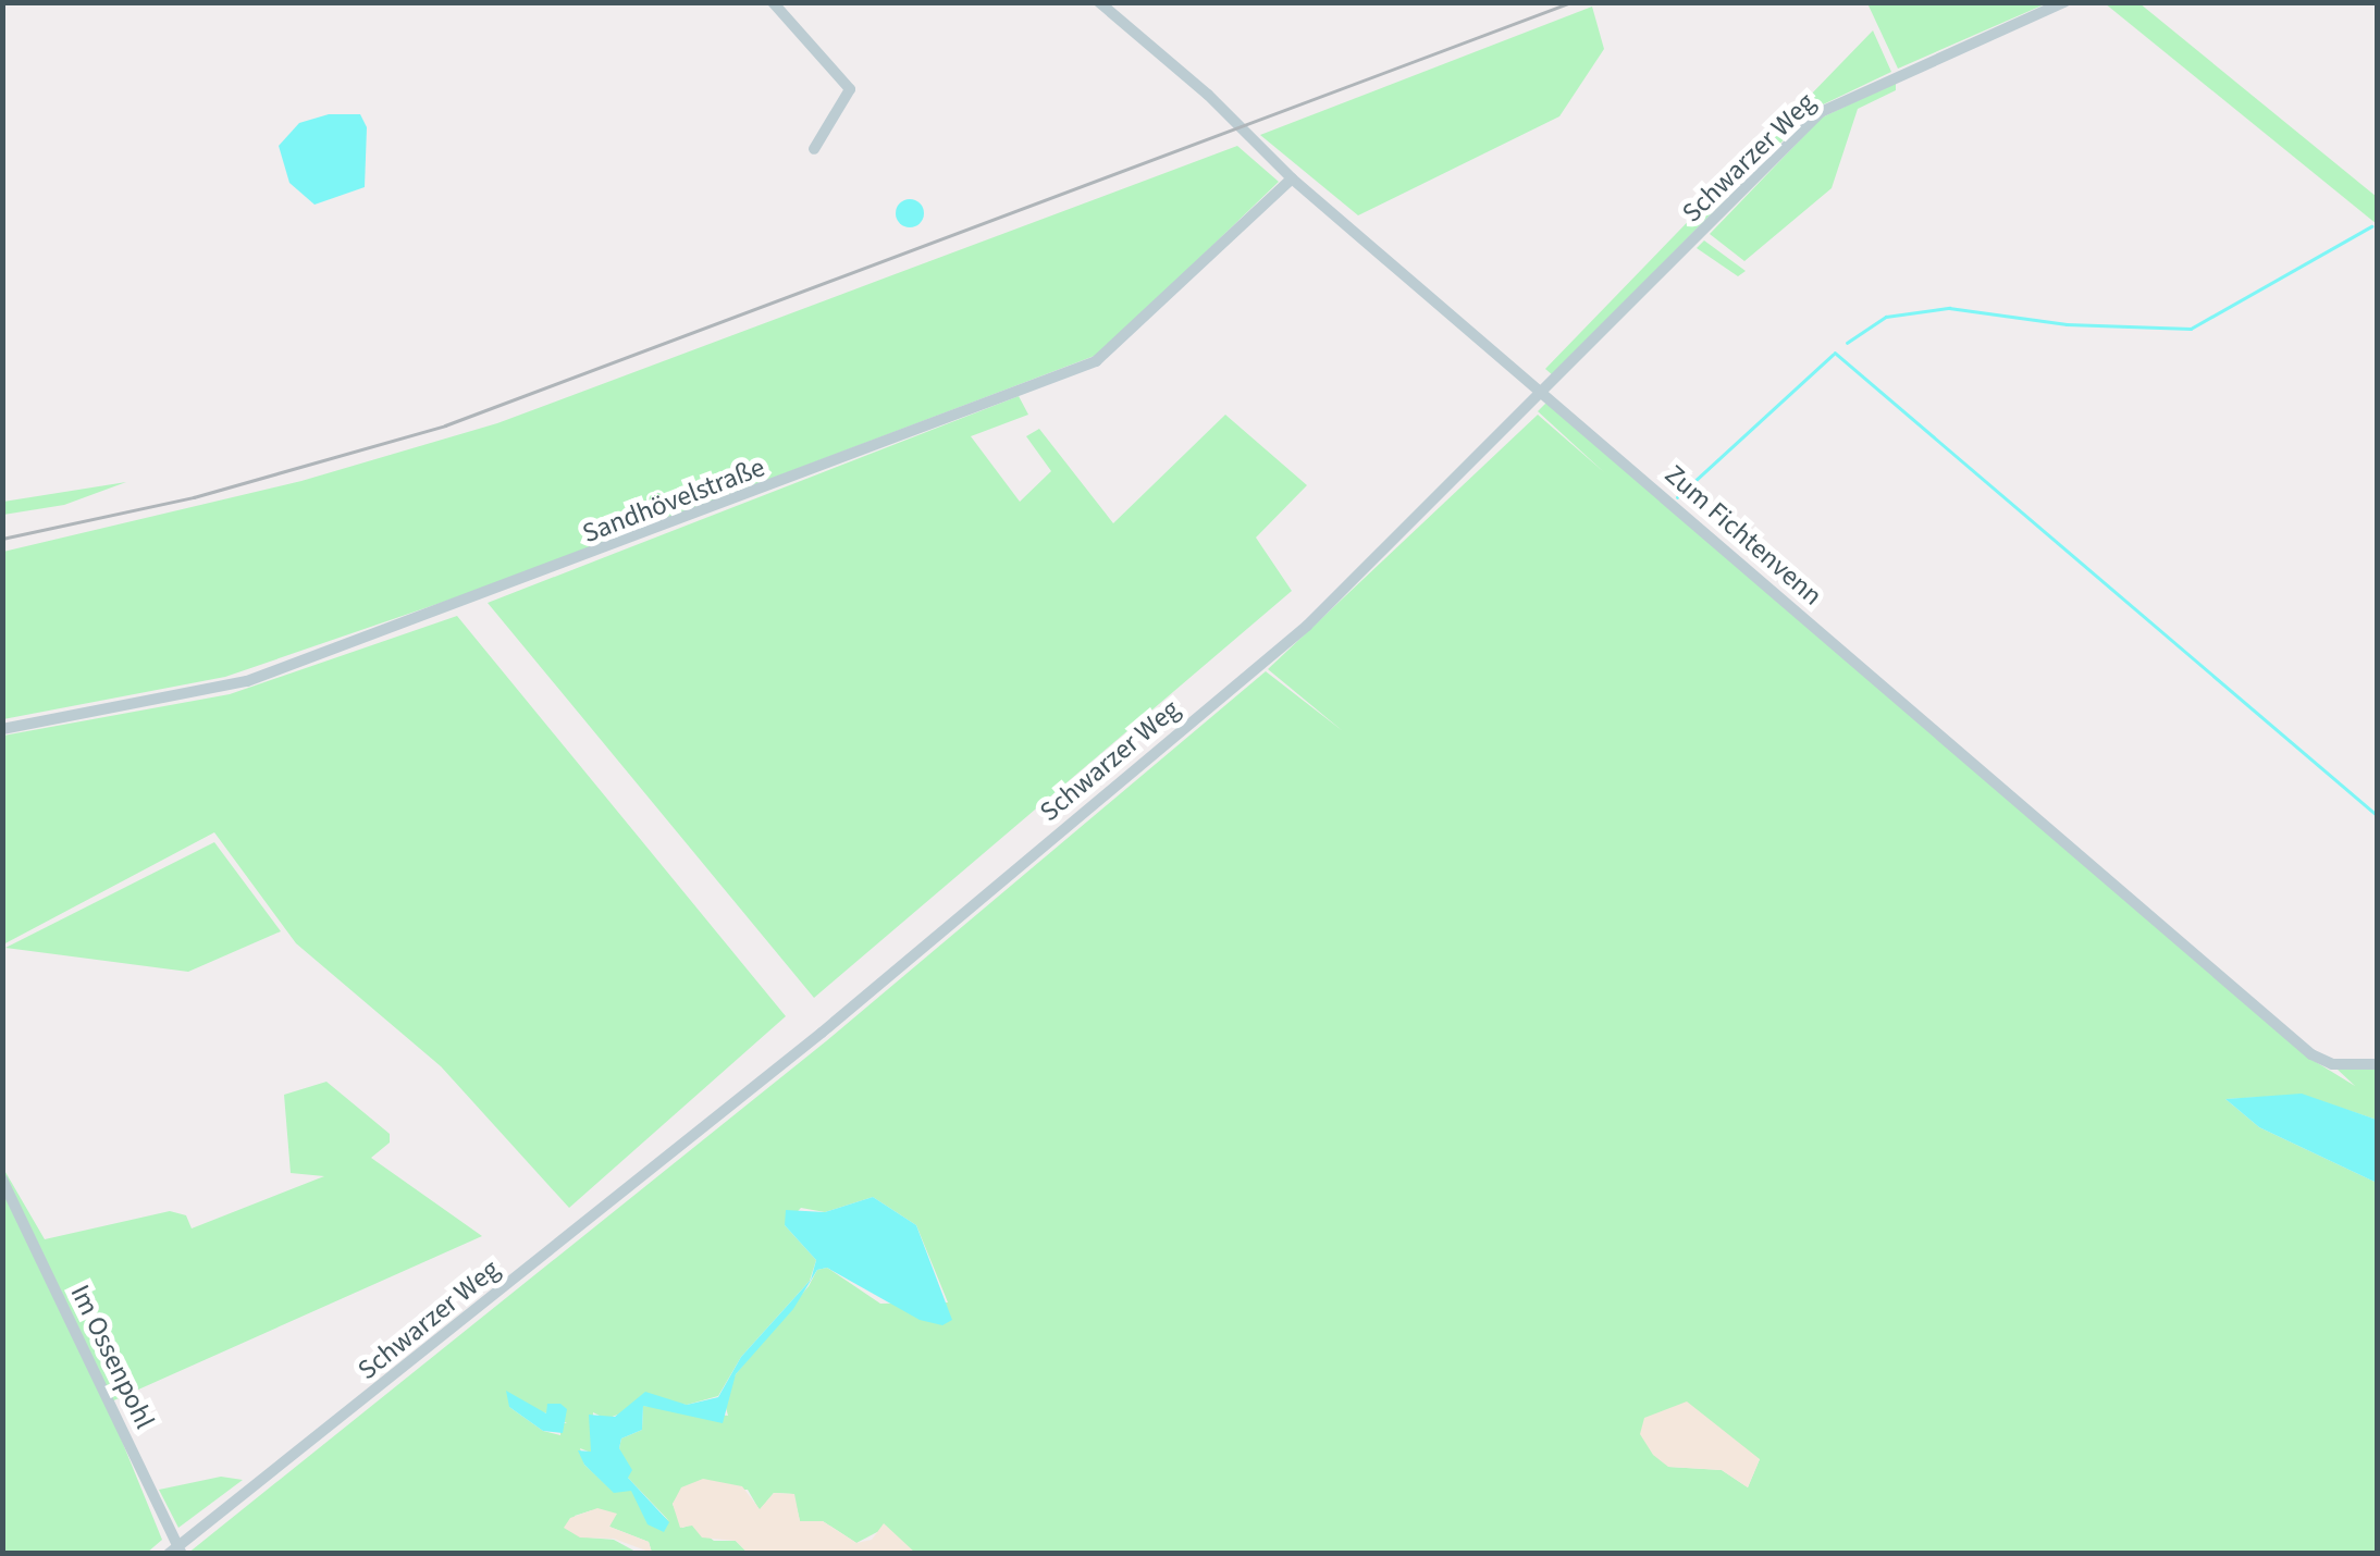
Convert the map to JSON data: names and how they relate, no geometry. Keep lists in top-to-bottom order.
{
  "streets": {
    "street": [
      "Schwarzer Weg",
      "Sandhövelstraße",
      "Zum Fichtenvenn",
      "Im Ossenpohl"
    ]
  },
  "crossings": [
    ["Schwarzer Weg", "Zum Fichtenvenn"],
    ["Schwarzer Weg", "Im Ossenpohl"],
    ["Sandhövelstraße", "Zum Fichtenvenn"]
  ]
}
